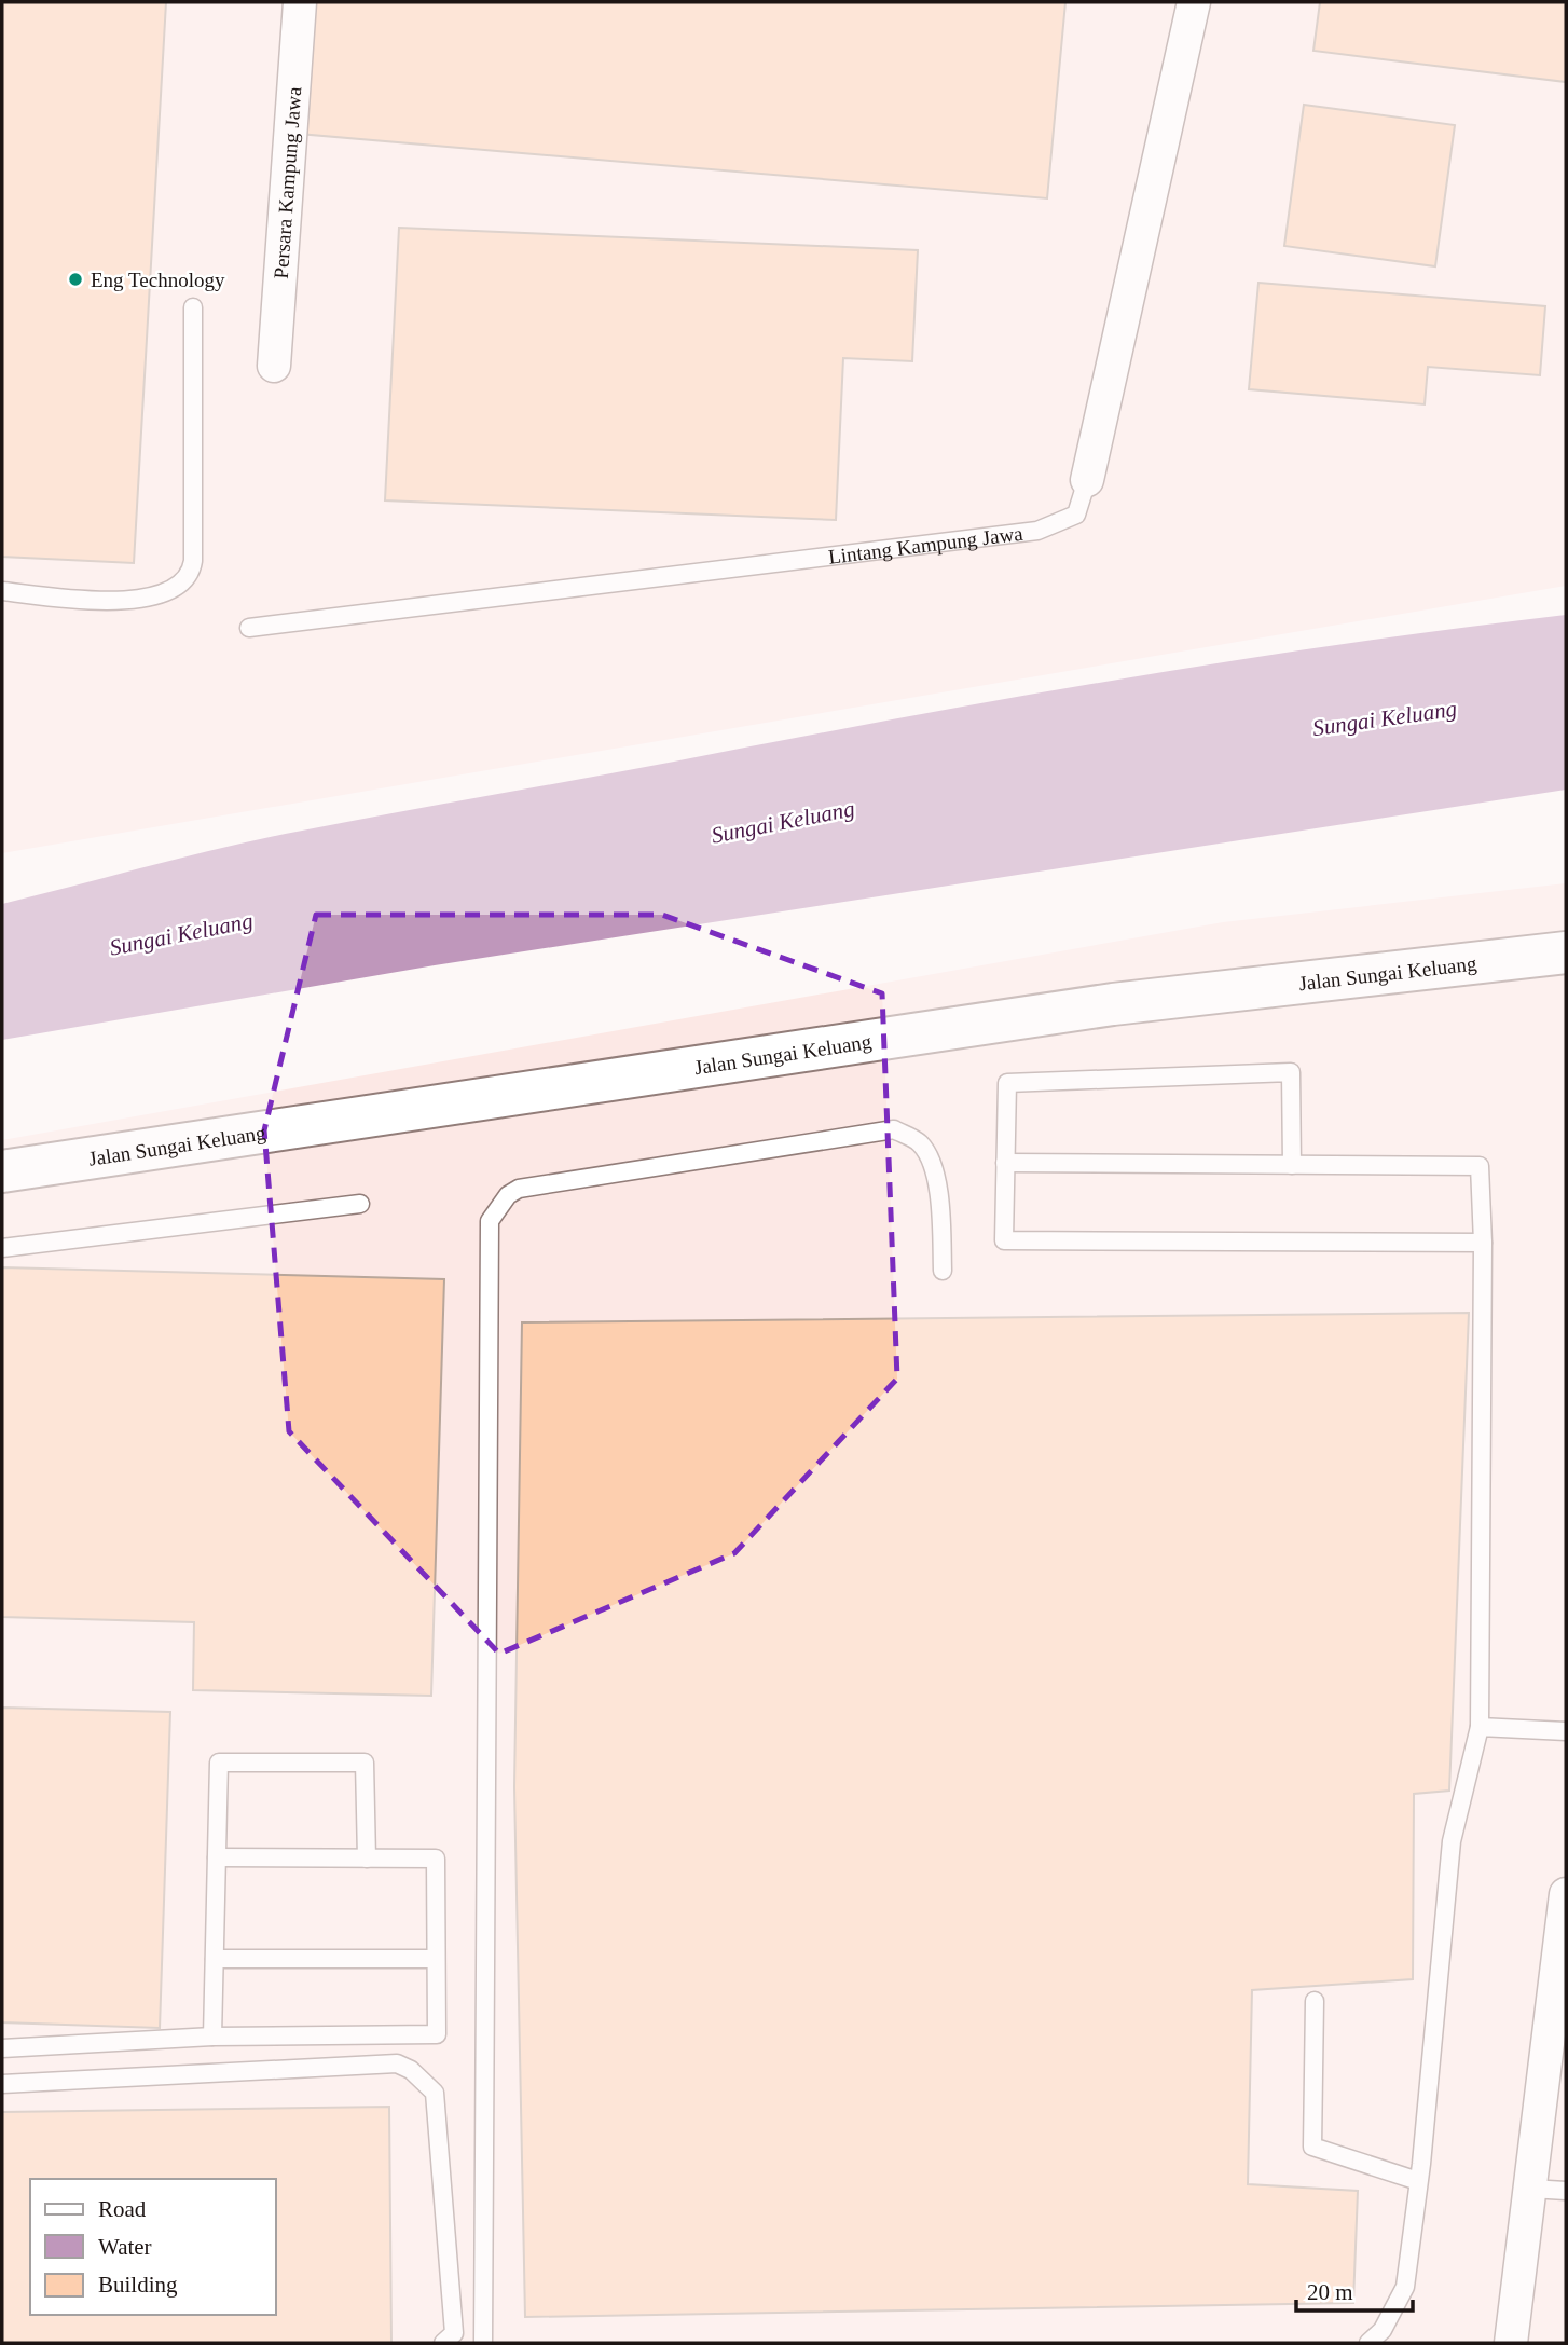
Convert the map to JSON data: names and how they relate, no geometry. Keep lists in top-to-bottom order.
{
  "streets": {
    "street": ["Persara Kampung Jawa", "Lintang Kampung Jawa", "Jalan Sungai Keluang"]
  },
  "water": ["Sungai Keluang"],
  "places": ["Eng Technology"],
  "legend": ["Road", "Water", "Building"],
  "scale_bar": "20 m"
}
